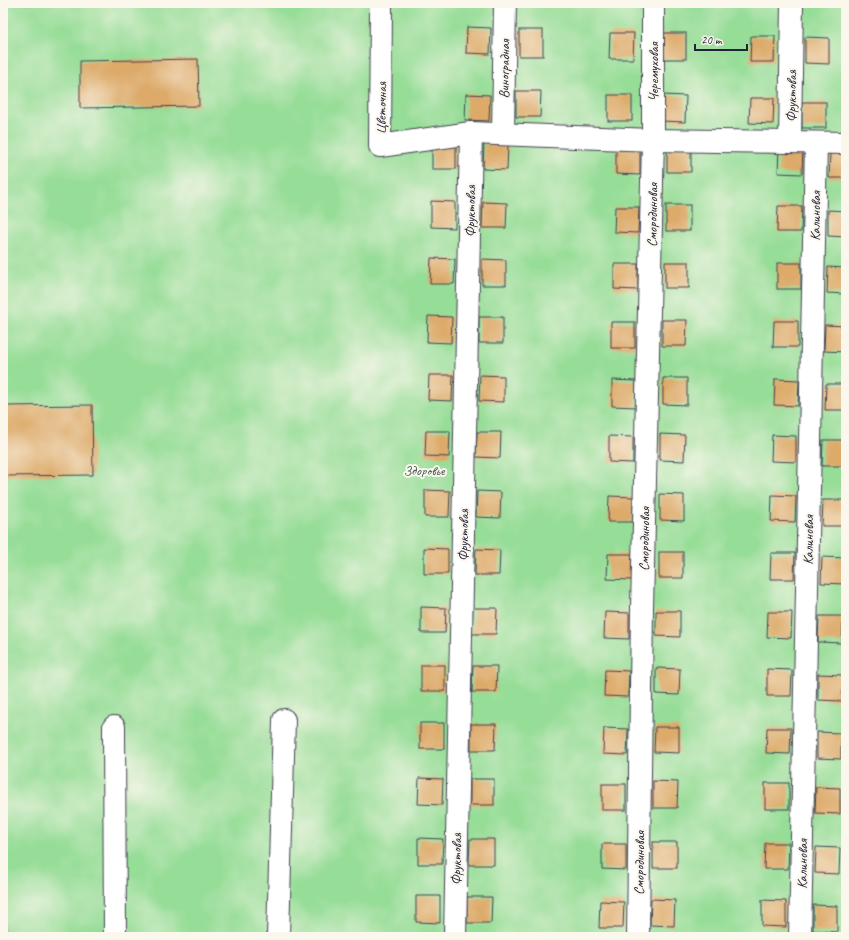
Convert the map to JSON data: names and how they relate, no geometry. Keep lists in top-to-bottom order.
{
  "streets": {
    "street": [
      "Виноградная",
      "Черемуховая",
      "Фруктовая",
      "Цветочная",
      "Смородиновая",
      "Калиновая"
    ]
  },
  "crossings": [
    ["Черемуховая", "Смородиновая"],
    ["Фруктовая", "Цветочная"]
  ],
  "parks": ["Здоровье"],
  "scale_bar": "20 m"
}
